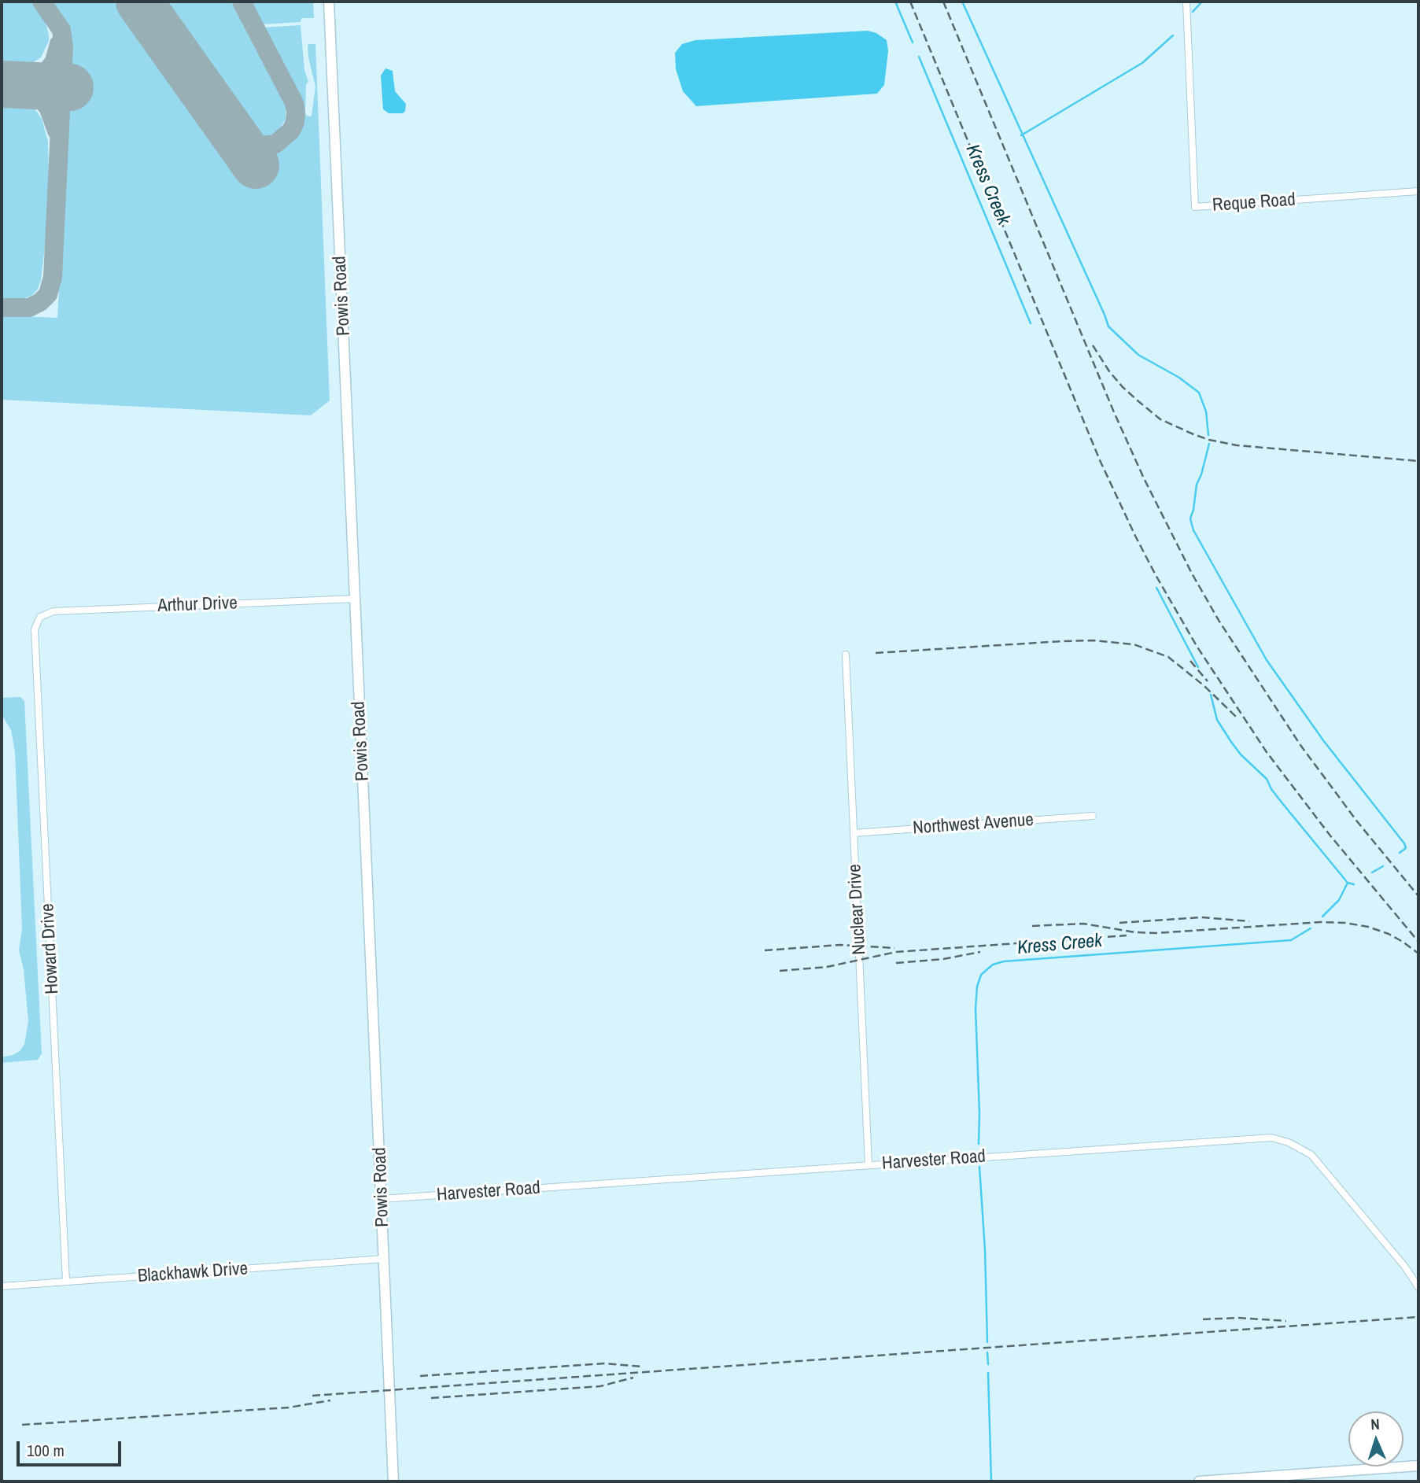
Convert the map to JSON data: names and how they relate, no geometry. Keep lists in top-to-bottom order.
{
  "streets": {
    "street": [
      "Reque Road",
      "Powis Road",
      "Arthur Drive",
      "Northwest Avenue",
      "Nuclear Drive",
      "Howard Drive",
      "Harvester Road",
      "Blackhawk Drive"
    ]
  },
  "crossings": [
    ["Powis Road", "Arthur Drive"],
    ["Powis Road", "Harvester Road"],
    ["Powis Road", "Blackhawk Drive"],
    ["Arthur Drive", "Howard Drive"],
    ["Northwest Avenue", "Nuclear Drive"],
    ["Nuclear Drive", "Harvester Road"],
    ["Howard Drive", "Blackhawk Drive"]
  ],
  "water": ["Kress Creek"],
  "scale_bar": "100 m",
  "north": "top"
}
